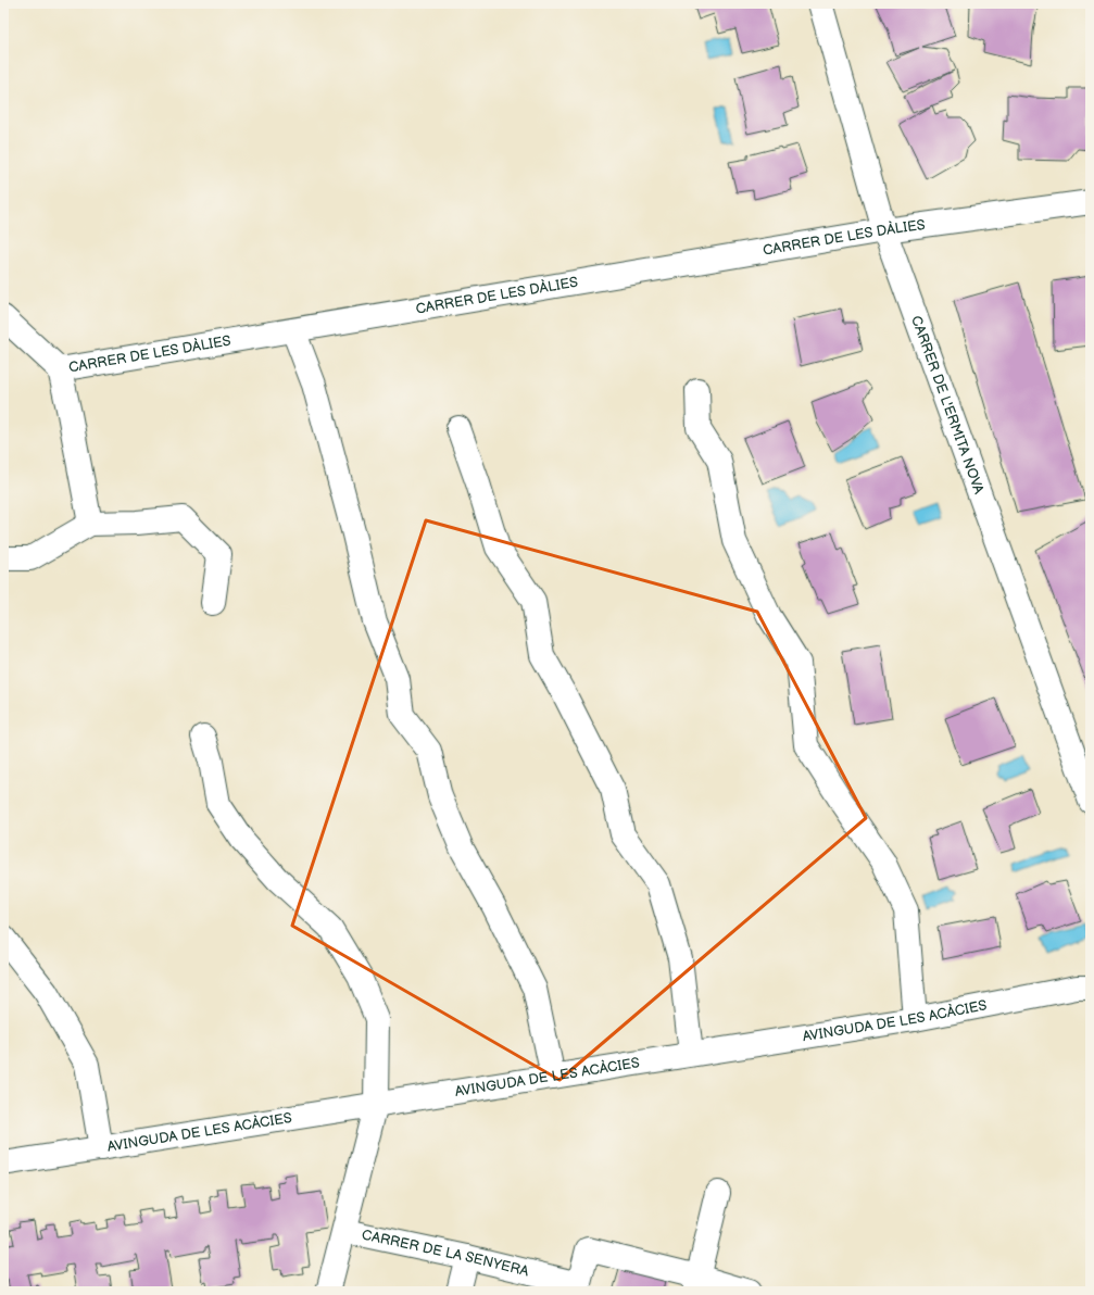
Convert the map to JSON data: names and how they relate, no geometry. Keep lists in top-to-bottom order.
{
  "streets": {
    "street": [
      "CARRER DE LES DÀLIES",
      "CARRER DE L'ERMITA NOVA",
      "AVINGUDA DE LES ACÀCIES",
      "CARRER DE LA SENYERA"
    ]
  },
  "crossings": [
    ["CARRER DE LES DÀLIES", "CARRER DE L'ERMITA NOVA"]
  ]
}
